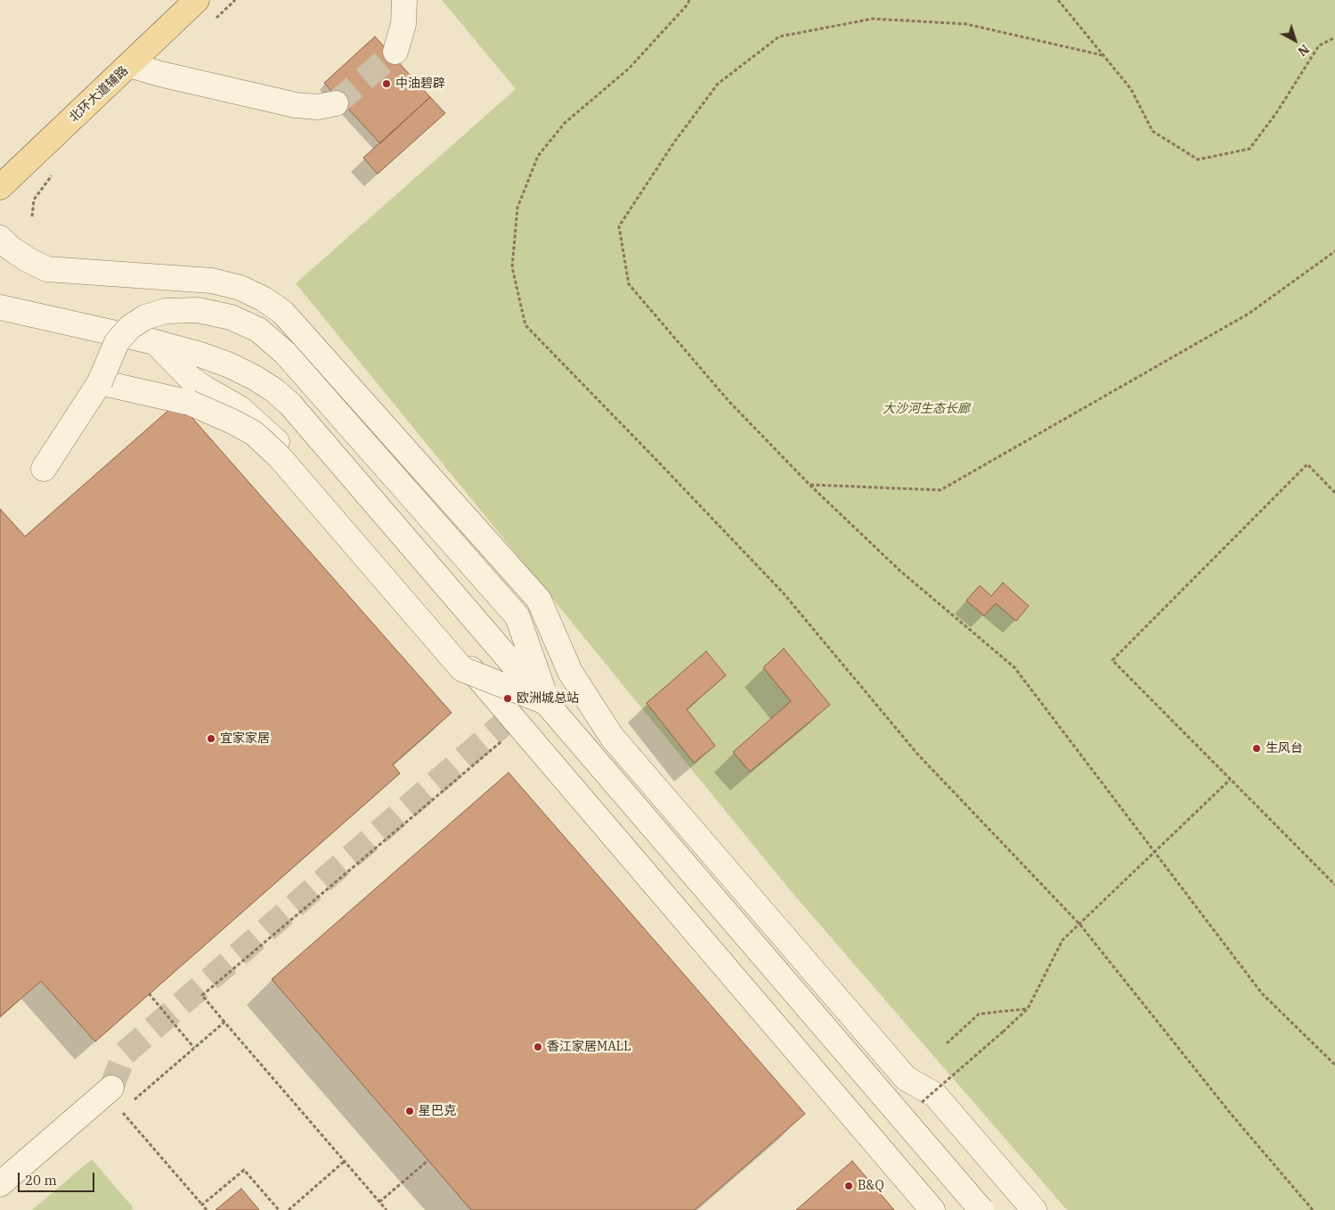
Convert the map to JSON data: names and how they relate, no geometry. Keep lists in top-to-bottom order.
{
  "streets": {
    "main road": ["北环大道辅路"]
  },
  "parks": ["大沙河生态长廊"],
  "places": [
    "中油碧辟",
    "欧洲城总站",
    "宜家家居",
    "生风台",
    "香江家居MALL",
    "星巴克",
    "B&Q"
  ],
  "scale_bar": "20 m",
  "north": "bottom right"
}
